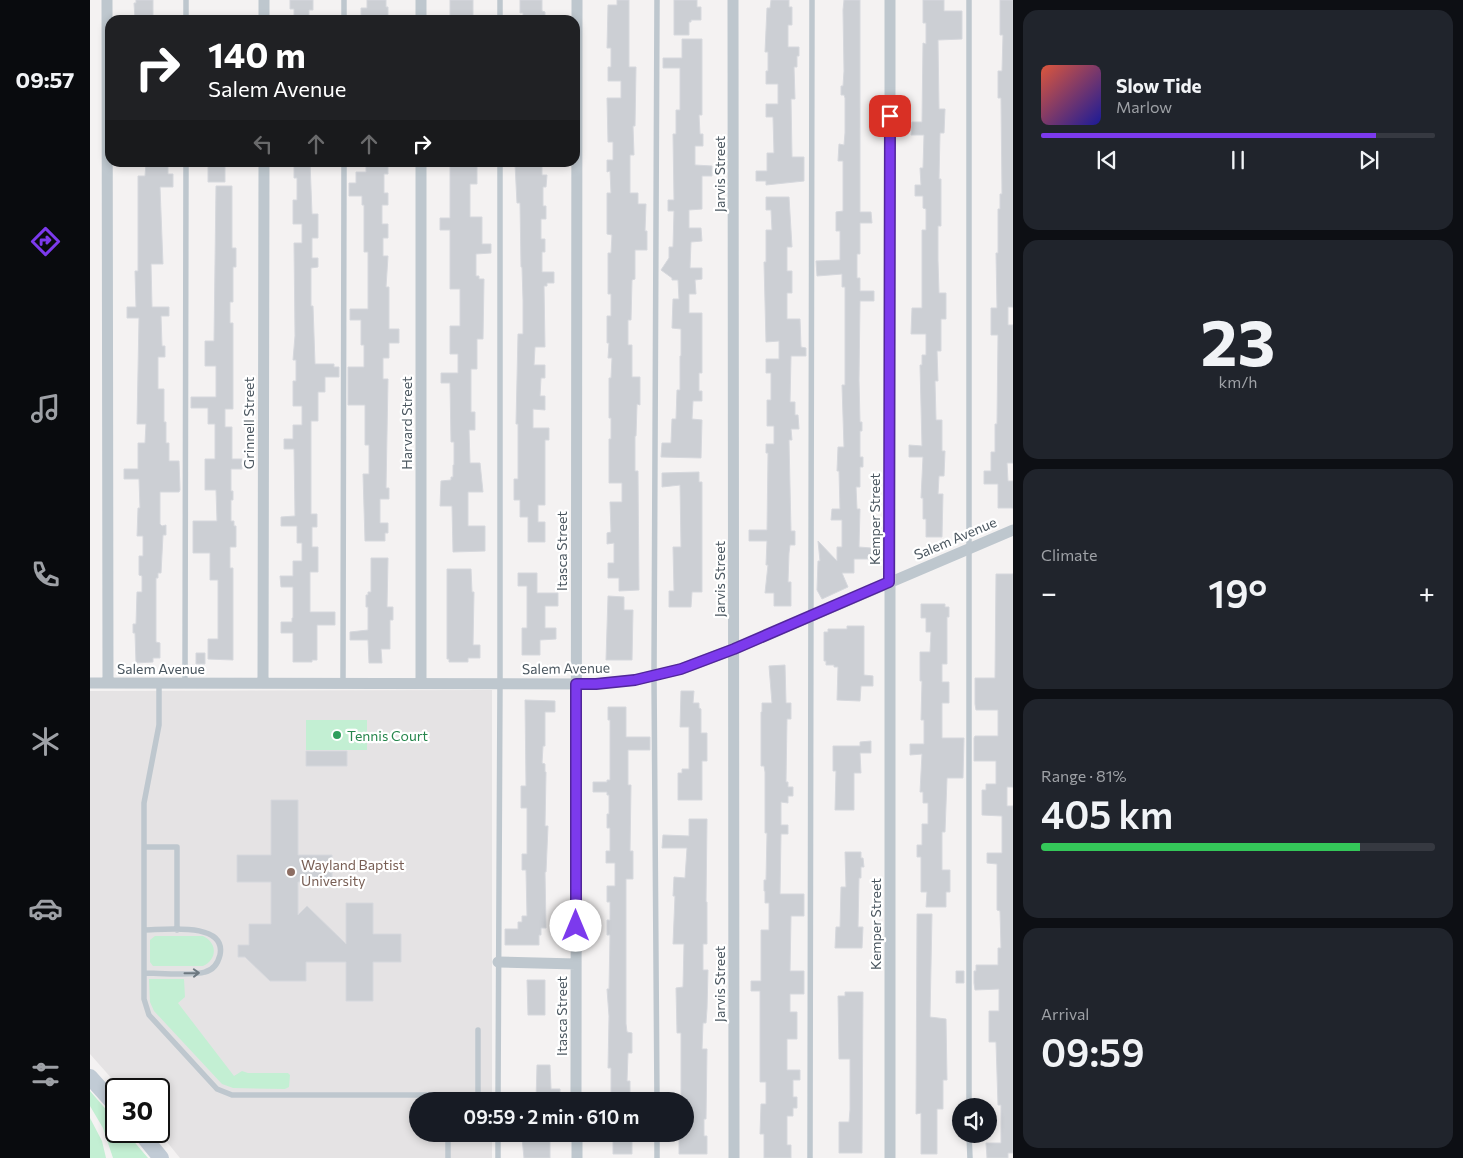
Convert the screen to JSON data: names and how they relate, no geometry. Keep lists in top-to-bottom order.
{
  "streets": {
    "street": [
      "Jarvis Street",
      "Grinnell Street",
      "Harvard Street",
      "Kemper Street",
      "Salem Avenue",
      "Itasca Street"
    ]
  },
  "crossings": [
    ["Jarvis Street", "Salem Avenue"],
    ["Grinnell Street", "Salem Avenue"],
    ["Harvard Street", "Salem Avenue"],
    ["Kemper Street", "Salem Avenue"],
    ["Salem Avenue", "Itasca Street"]
  ],
  "places": ["Tennis Court", "Wayland Baptist University"],
  "page": {
    "tabs": "09:57",
    "turn": ["140 m", "Salem Avenue"],
    "song": ["Slow Tide", "Marlow"],
    "tile": [
      ["23", "km/h"],
      "Climate",
      ["Range · 81%", "405 km"],
      ["Arrival", "09:59"]
    ],
    "heat": ["−", "19°", "+"],
    "limit": "30",
    "trip": "09:59 · 2 min · 610 m"
  }
}
